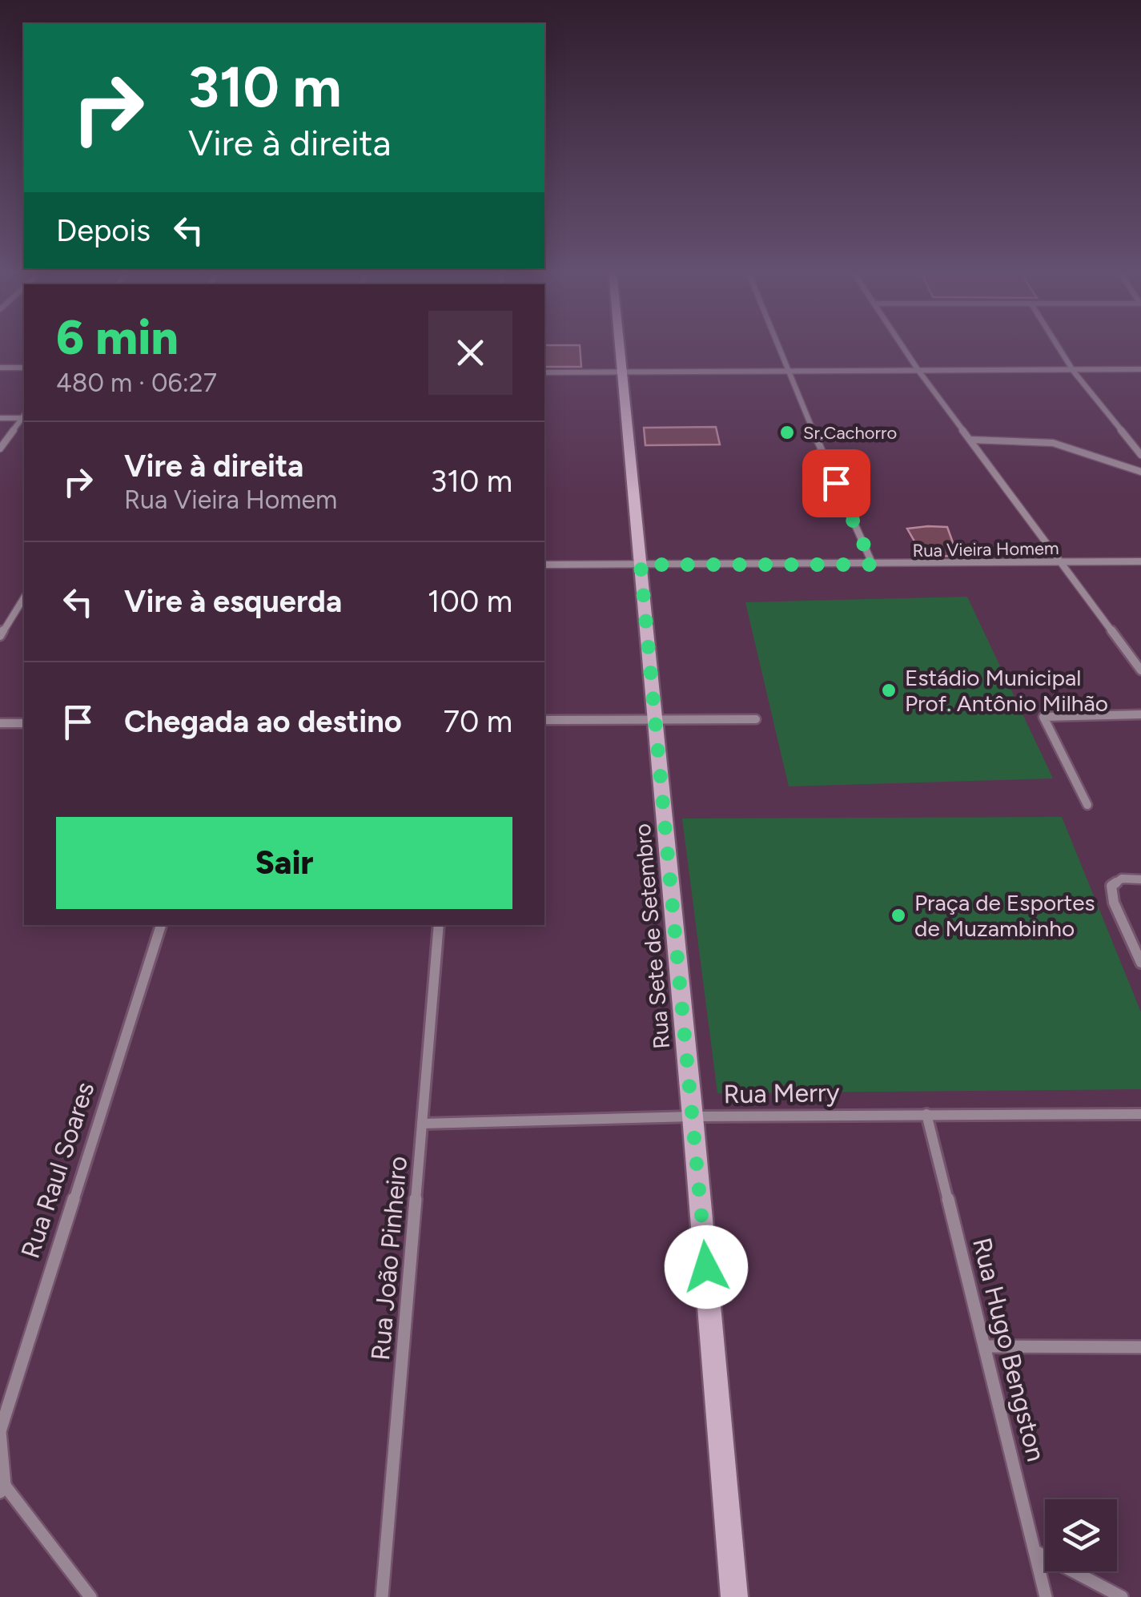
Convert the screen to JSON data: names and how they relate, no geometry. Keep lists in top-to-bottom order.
{
  "streets": {
    "main road": ["Rua Sete de Setembro"],
    "street": [
      "Rua Vieira Homem",
      "Rua Merry",
      "Rua Raul Soares",
      "Rua João Pinheiro",
      "Rua Hugo Bengston"
    ]
  },
  "crossings": [
    ["Rua Vieira Homem", "Rua Sete de Setembro"],
    ["Rua Sete de Setembro", "Rua Merry"],
    ["Rua Merry", "Rua João Pinheiro"],
    ["Rua Merry", "Rua Hugo Bengston"]
  ],
  "places": ["Sr.Cachorro", "Estádio Municipal Prof. Antônio Milhão", "Praça de Esportes de Muzambinho"],
  "page": {
    "turn": ["310 m", "Vire à direita"],
    "then": "Depois",
    "heading": ["6 min", "480 m · 06:27"],
    "list": [
      {
        "name": "Vire à direita",
        "note": "Rua Vieira Homem",
        "value": "310 m"
      },
      {
        "name": "Vire à esquerda",
        "value": "100 m"
      },
      {
        "name": "Chegada ao destino",
        "value": "70 m"
      }
    ],
    "buttons": "Sair"
  }
}
